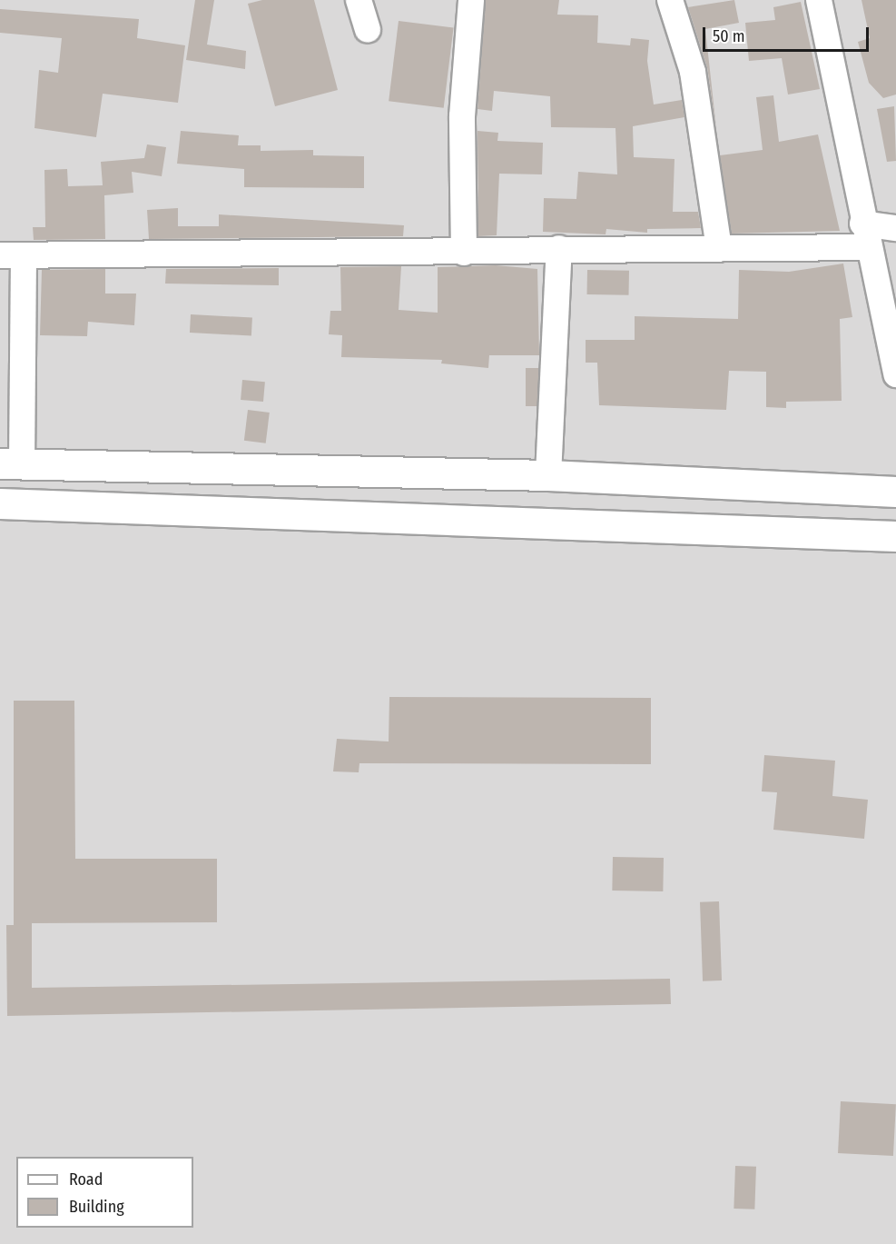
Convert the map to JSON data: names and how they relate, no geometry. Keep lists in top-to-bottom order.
{
  "legend": ["Road", "Building"],
  "scale_bar": "50 m"
}
